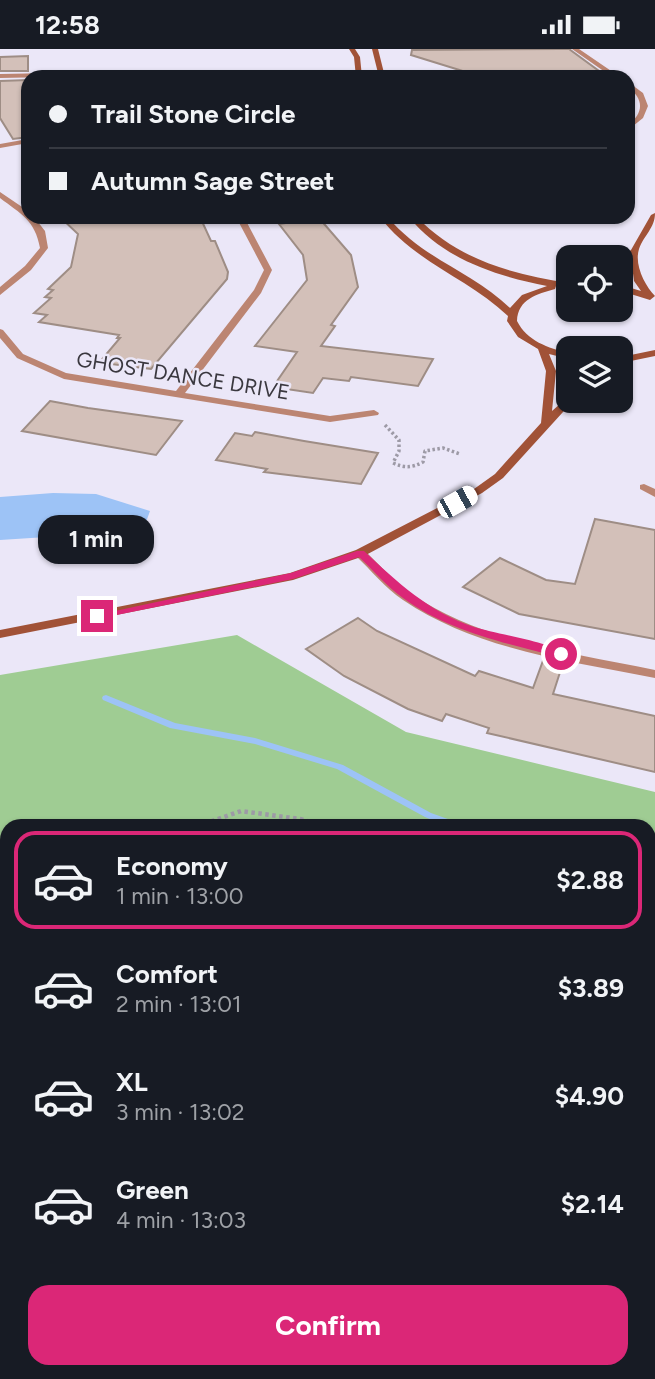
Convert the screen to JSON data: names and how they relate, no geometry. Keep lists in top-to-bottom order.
{
  "streets": {
    "street": ["GHOST DANCE DRIVE"]
  },
  "page": {
    "status": "12:58",
    "banner": ["Trail Stone Circle", "Autumn Sage Street"],
    "bubble": "1 min",
    "list": [
      {
        "name": "Economy",
        "note": "1 min · 13:00",
        "value": "$2.88"
      },
      {
        "name": "Comfort",
        "note": "2 min · 13:01",
        "value": "$3.89"
      },
      {
        "name": "XL",
        "note": "3 min · 13:02",
        "value": "$4.90"
      },
      {
        "name": "Green",
        "note": "4 min · 13:03",
        "value": "$2.14"
      }
    ],
    "buttons": "Confirm"
  }
}
